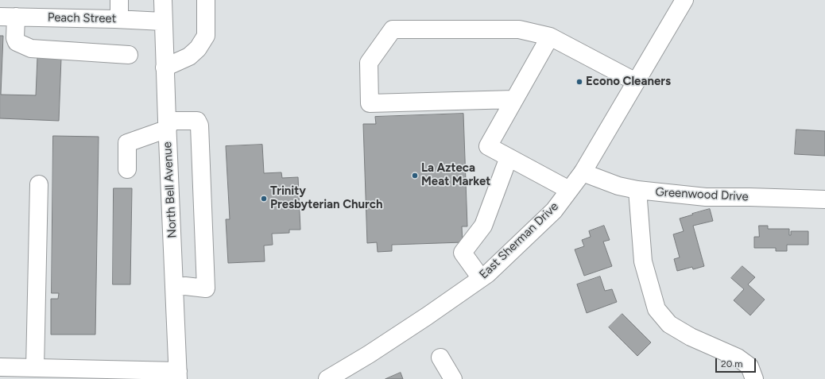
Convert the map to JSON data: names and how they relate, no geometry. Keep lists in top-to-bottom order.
{
  "streets": {
    "street": [
      "Peach Street",
      "North Bell Avenue",
      "Greenwood Drive",
      "East Sherman Drive"
    ]
  },
  "crossings": [
    ["Peach Street", "North Bell Avenue"],
    ["Greenwood Drive", "East Sherman Drive"]
  ],
  "places": ["Econo Cleaners", "La Azteca Meat Market", "Trinity Presbyterian Church"],
  "scale_bar": "20 m"
}
